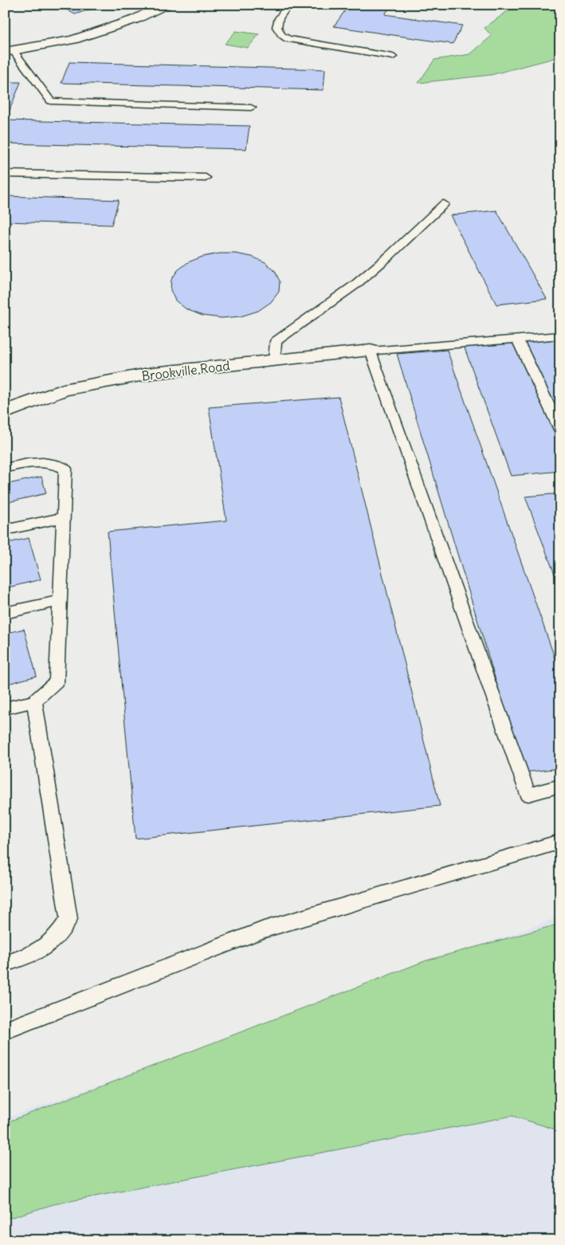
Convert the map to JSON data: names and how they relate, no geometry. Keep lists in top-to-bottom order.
{
  "streets": {
    "street": ["Brookville Road"]
  }
}
